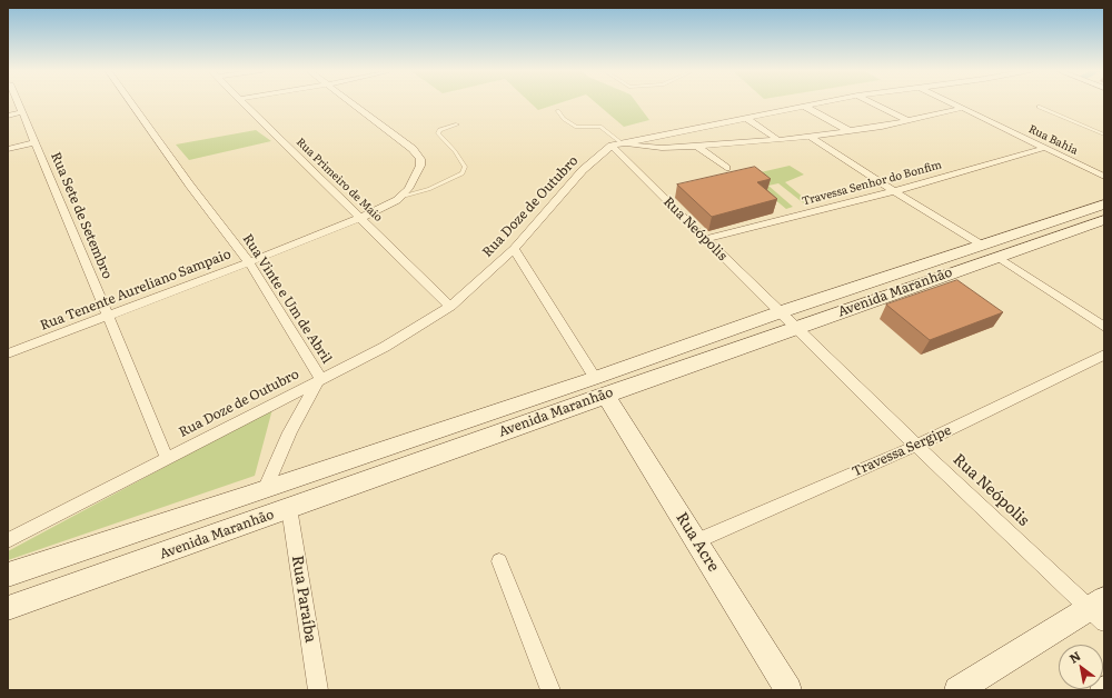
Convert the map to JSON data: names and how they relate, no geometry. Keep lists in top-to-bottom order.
{
  "streets": {
    "main road": ["Avenida Maranhão", "Rua Acre"],
    "street": [
      "Rua Bahia",
      "Rua Primeiro de Maio",
      "Travessa Senhor do Bonfim",
      "Rua Doze de Outubro",
      "Rua Sete de Setembro",
      "Rua Neópolis",
      "Rua Tenente Aureliano Sampaio",
      "Rua Vinte e Um de Abril",
      "Travessa Sergipe",
      "Rua Paraíba"
    ]
  },
  "crossings": [
    ["Rua Bahia", "Travessa Senhor do Bonfim"],
    ["Rua Primeiro de Maio", "Rua Doze de Outubro"],
    ["Rua Primeiro de Maio", "Rua Tenente Aureliano Sampaio"],
    ["Travessa Senhor do Bonfim", "Rua Neópolis"],
    ["Rua Doze de Outubro", "Rua Sete de Setembro"],
    ["Rua Doze de Outubro", "Rua Neópolis"],
    ["Rua Doze de Outubro", "Rua Vinte e Um de Abril"],
    ["Rua Doze de Outubro", "Rua Acre"],
    ["Rua Sete de Setembro", "Rua Tenente Aureliano Sampaio"],
    ["Rua Neópolis", "Avenida Maranhão"],
    ["Rua Neópolis", "Travessa Sergipe"],
    ["Rua Tenente Aureliano Sampaio", "Rua Vinte e Um de Abril"],
    ["Avenida Maranhão", "Rua Vinte e Um de Abril"],
    ["Avenida Maranhão", "Rua Acre"],
    ["Avenida Maranhão", "Rua Paraíba"],
    ["Travessa Sergipe", "Rua Acre"]
  ],
  "north": "top left"
}
